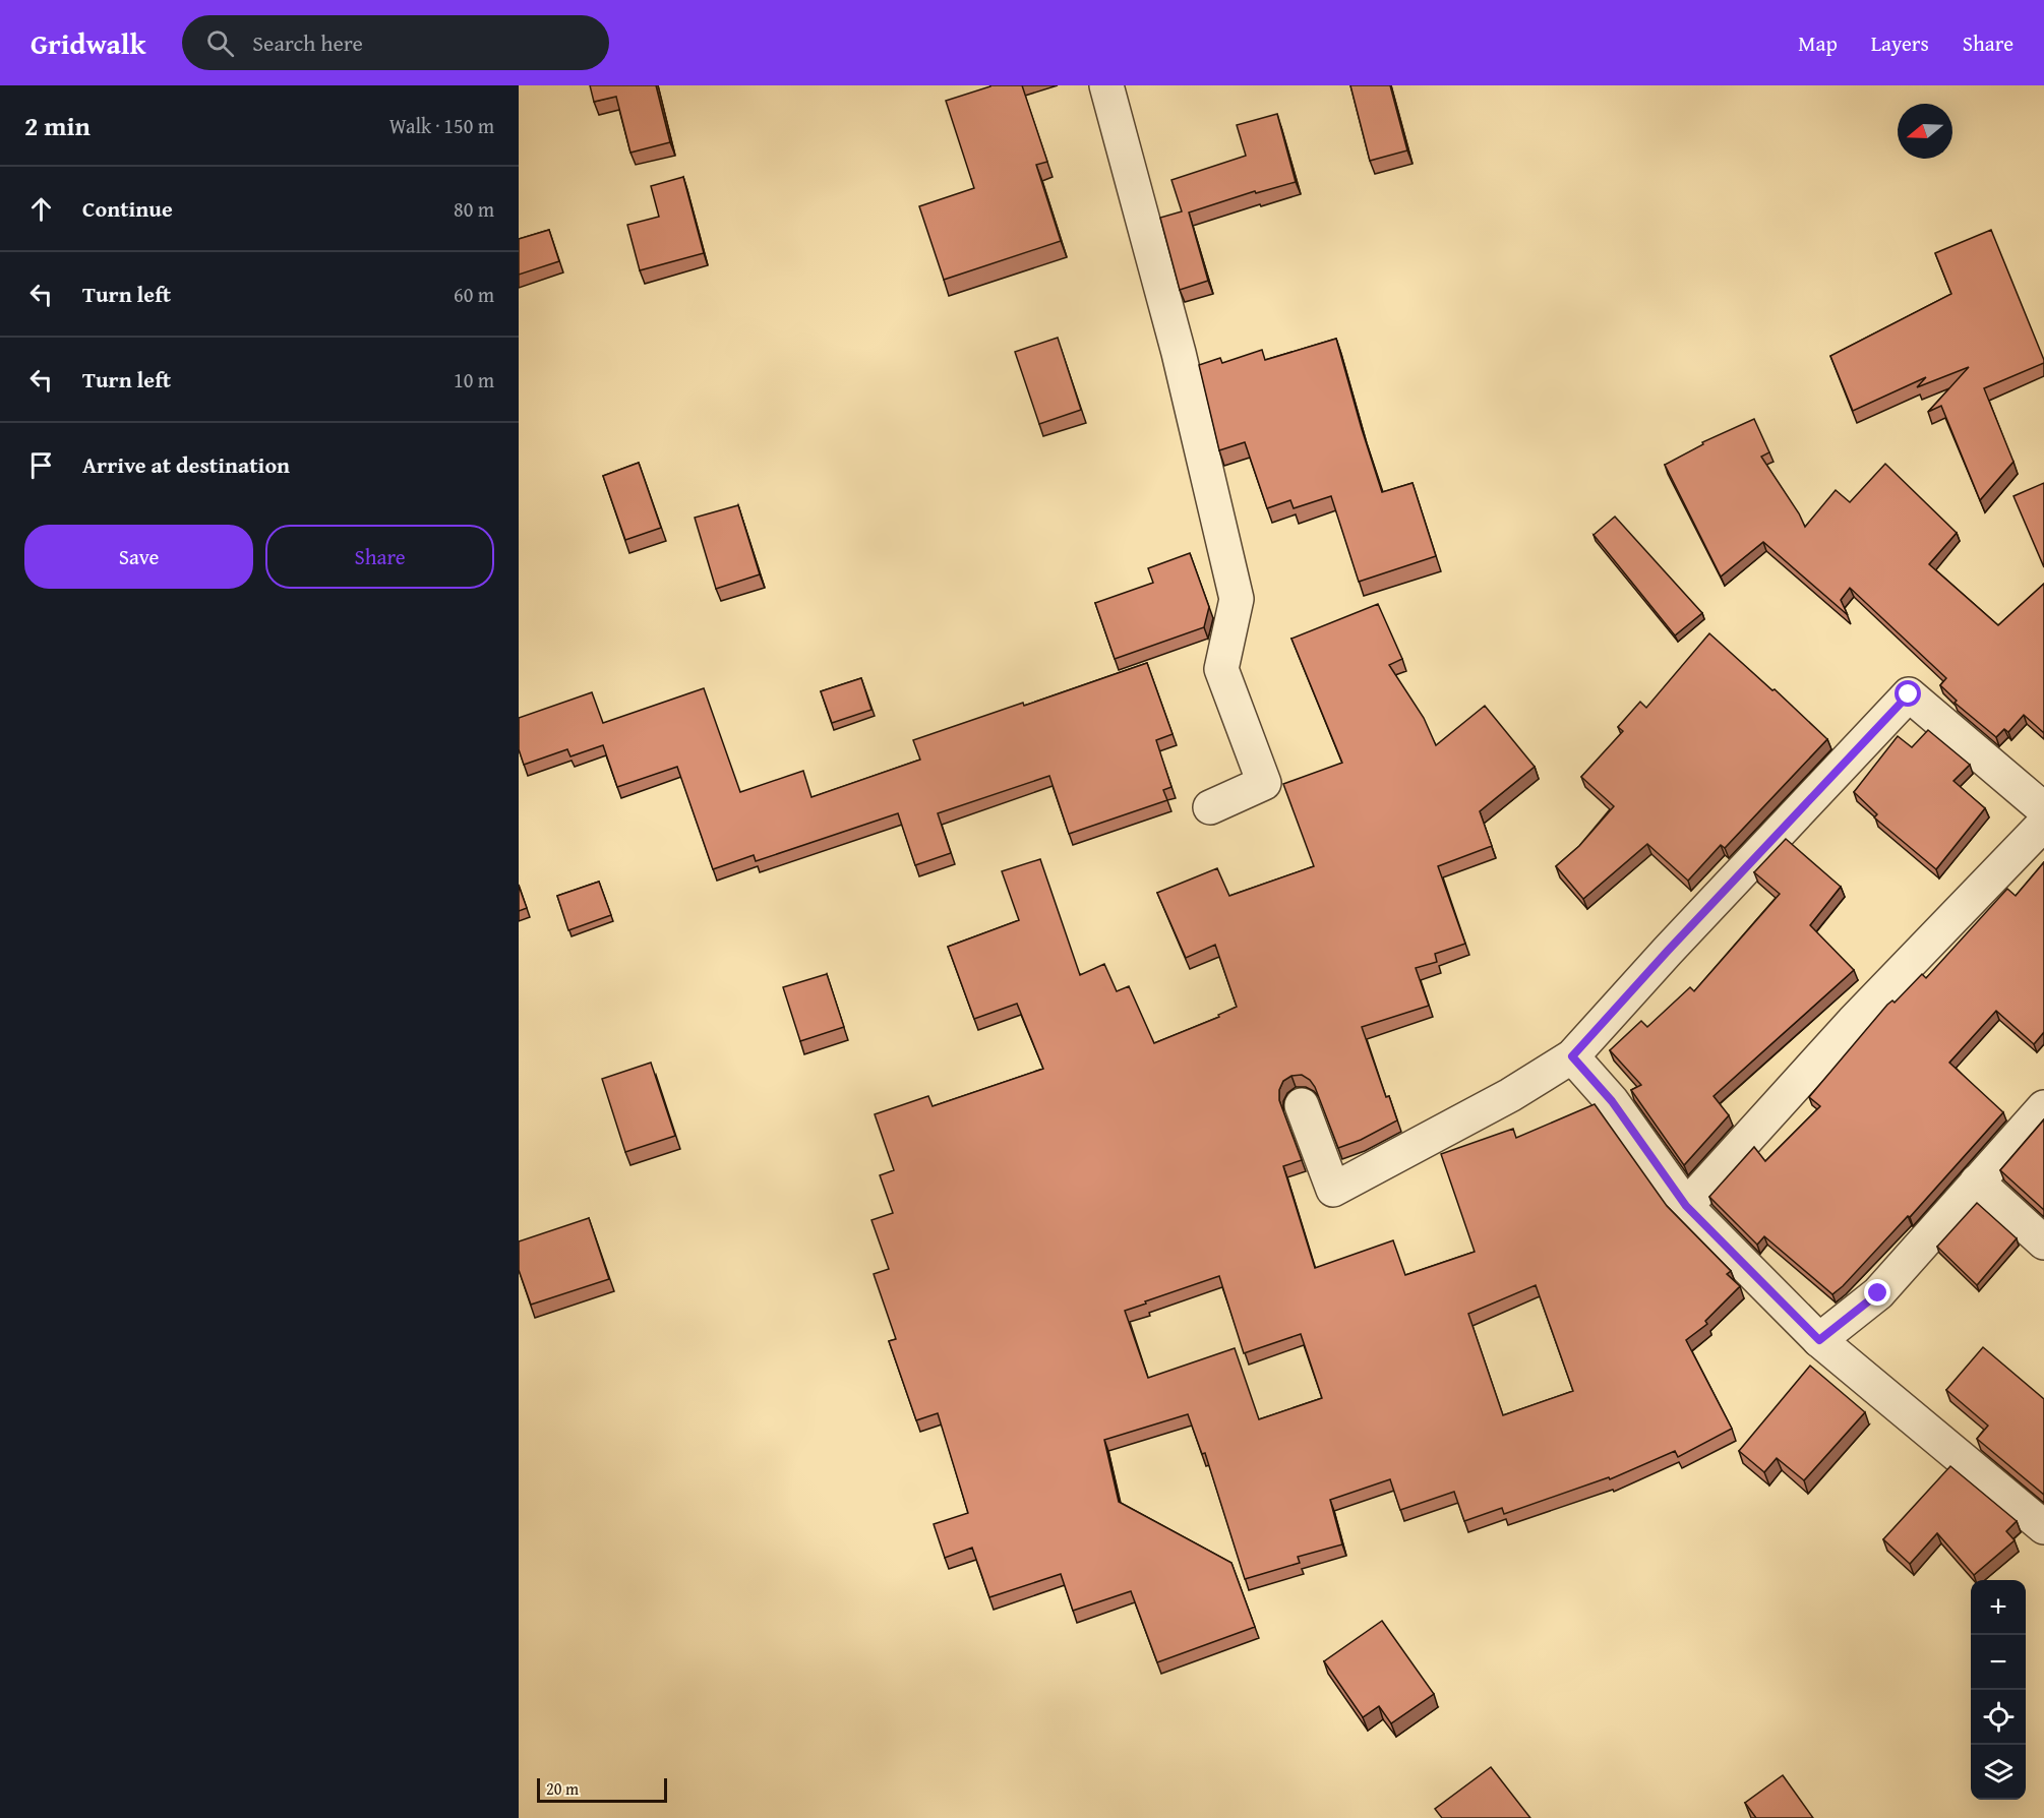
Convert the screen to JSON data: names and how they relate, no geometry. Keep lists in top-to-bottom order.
{
  "scale_bar": "20 m",
  "north": "left",
  "page": {
    "header": "Gridwalk",
    "search": "Search here",
    "nav": ["Map", "Layers", "Share"],
    "heading": ["2 min", "Walk · 150 m"],
    "list": [
      ["Continue", "80 m"],
      ["Turn left", "60 m"],
      ["Turn left", "10 m"],
      "Arrive at destination"
    ],
    "buttons": ["Save", "Share"],
    "map_buttons": ["+", "−"],
    "scale": "20 m"
  }
}
